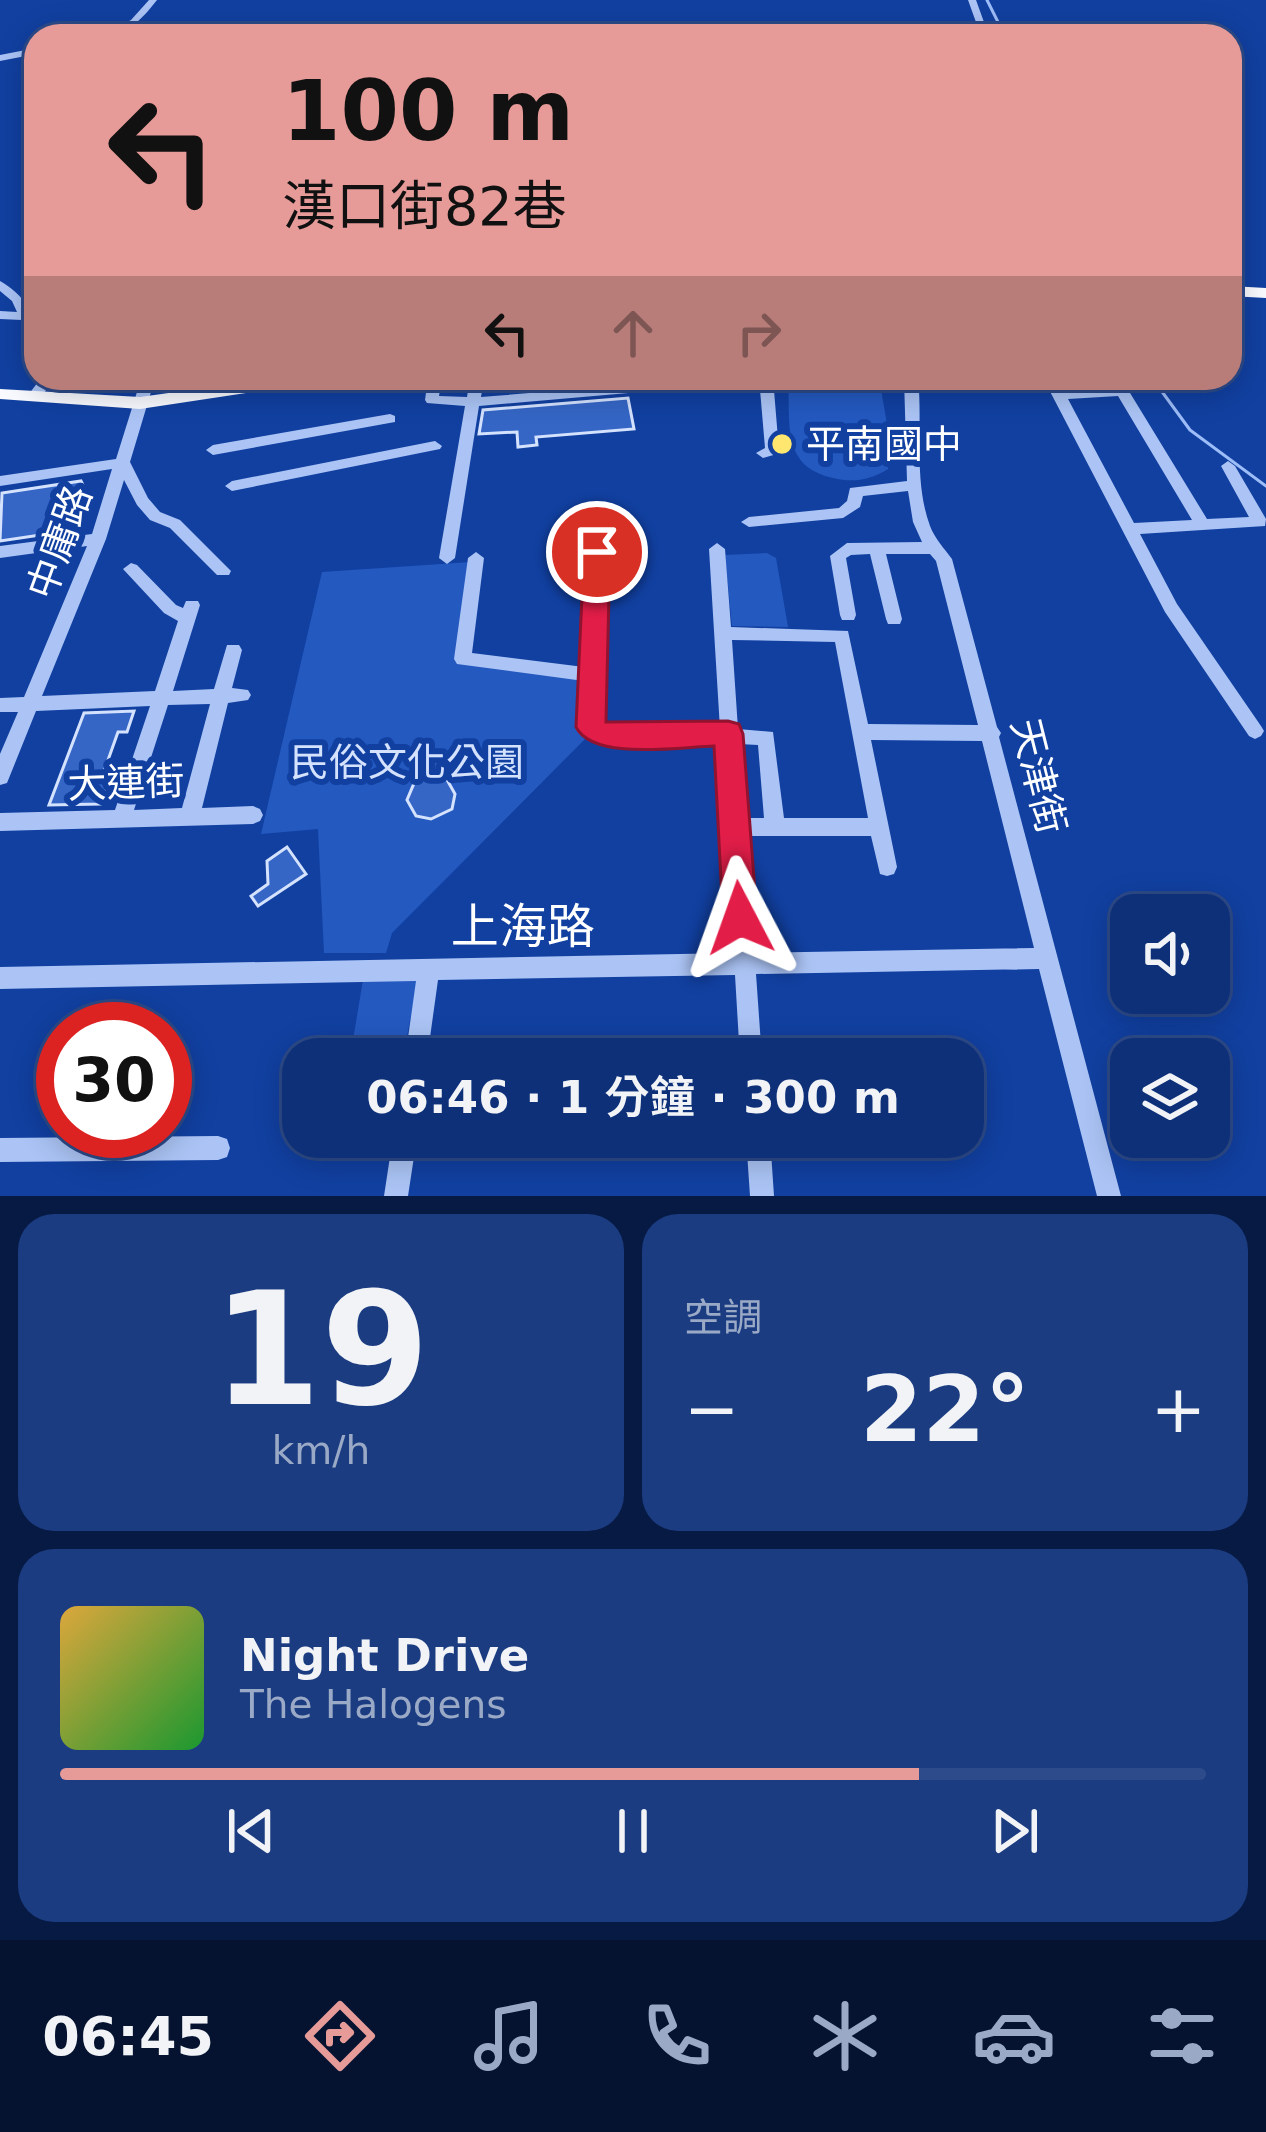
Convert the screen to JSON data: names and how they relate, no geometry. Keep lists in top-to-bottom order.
{
  "streets": {
    "street": [
      "中庸路",
      "天津街",
      "大連街",
      "上海路"
    ]
  },
  "crossings": [
    ["天津街", "上海路"]
  ],
  "parks": ["民俗文化公園"],
  "places": ["平南國中"],
  "page": {
    "turn": ["100 m", "漢口街82巷"],
    "limit": "30",
    "trip": "06:46 · 1 分鐘 · 300 m",
    "tile": [
      ["19", "km/h"],
      "空調"
    ],
    "heat": ["−", "22°", "+"],
    "song": ["Night Drive", "The Halogens"],
    "tabs": "06:45"
  }
}
